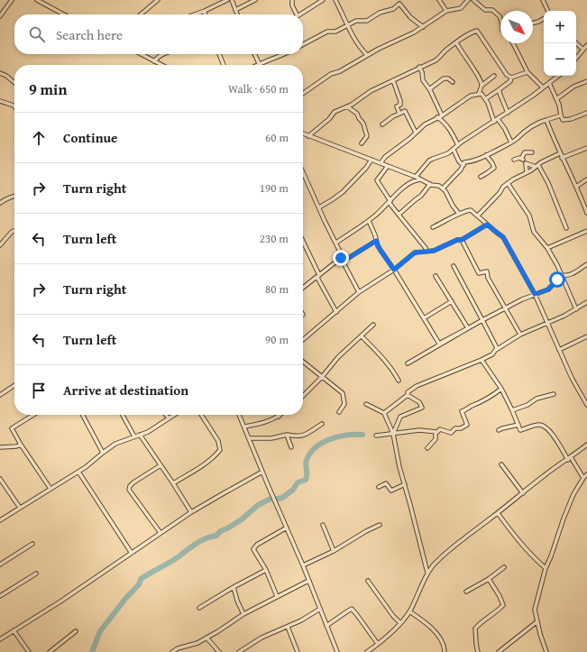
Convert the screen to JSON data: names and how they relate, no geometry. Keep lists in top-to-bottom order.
{
  "north": "bottom right",
  "page": {
    "map_buttons": ["+", "−"],
    "search": "Search here",
    "heading": ["9 min", "Walk · 650 m"],
    "list": [
      ["Continue", "60 m"],
      ["Turn right", "190 m"],
      ["Turn left", "230 m"],
      ["Turn right", "80 m"],
      ["Turn left", "90 m"],
      "Arrive at destination"
    ]
  }
}
